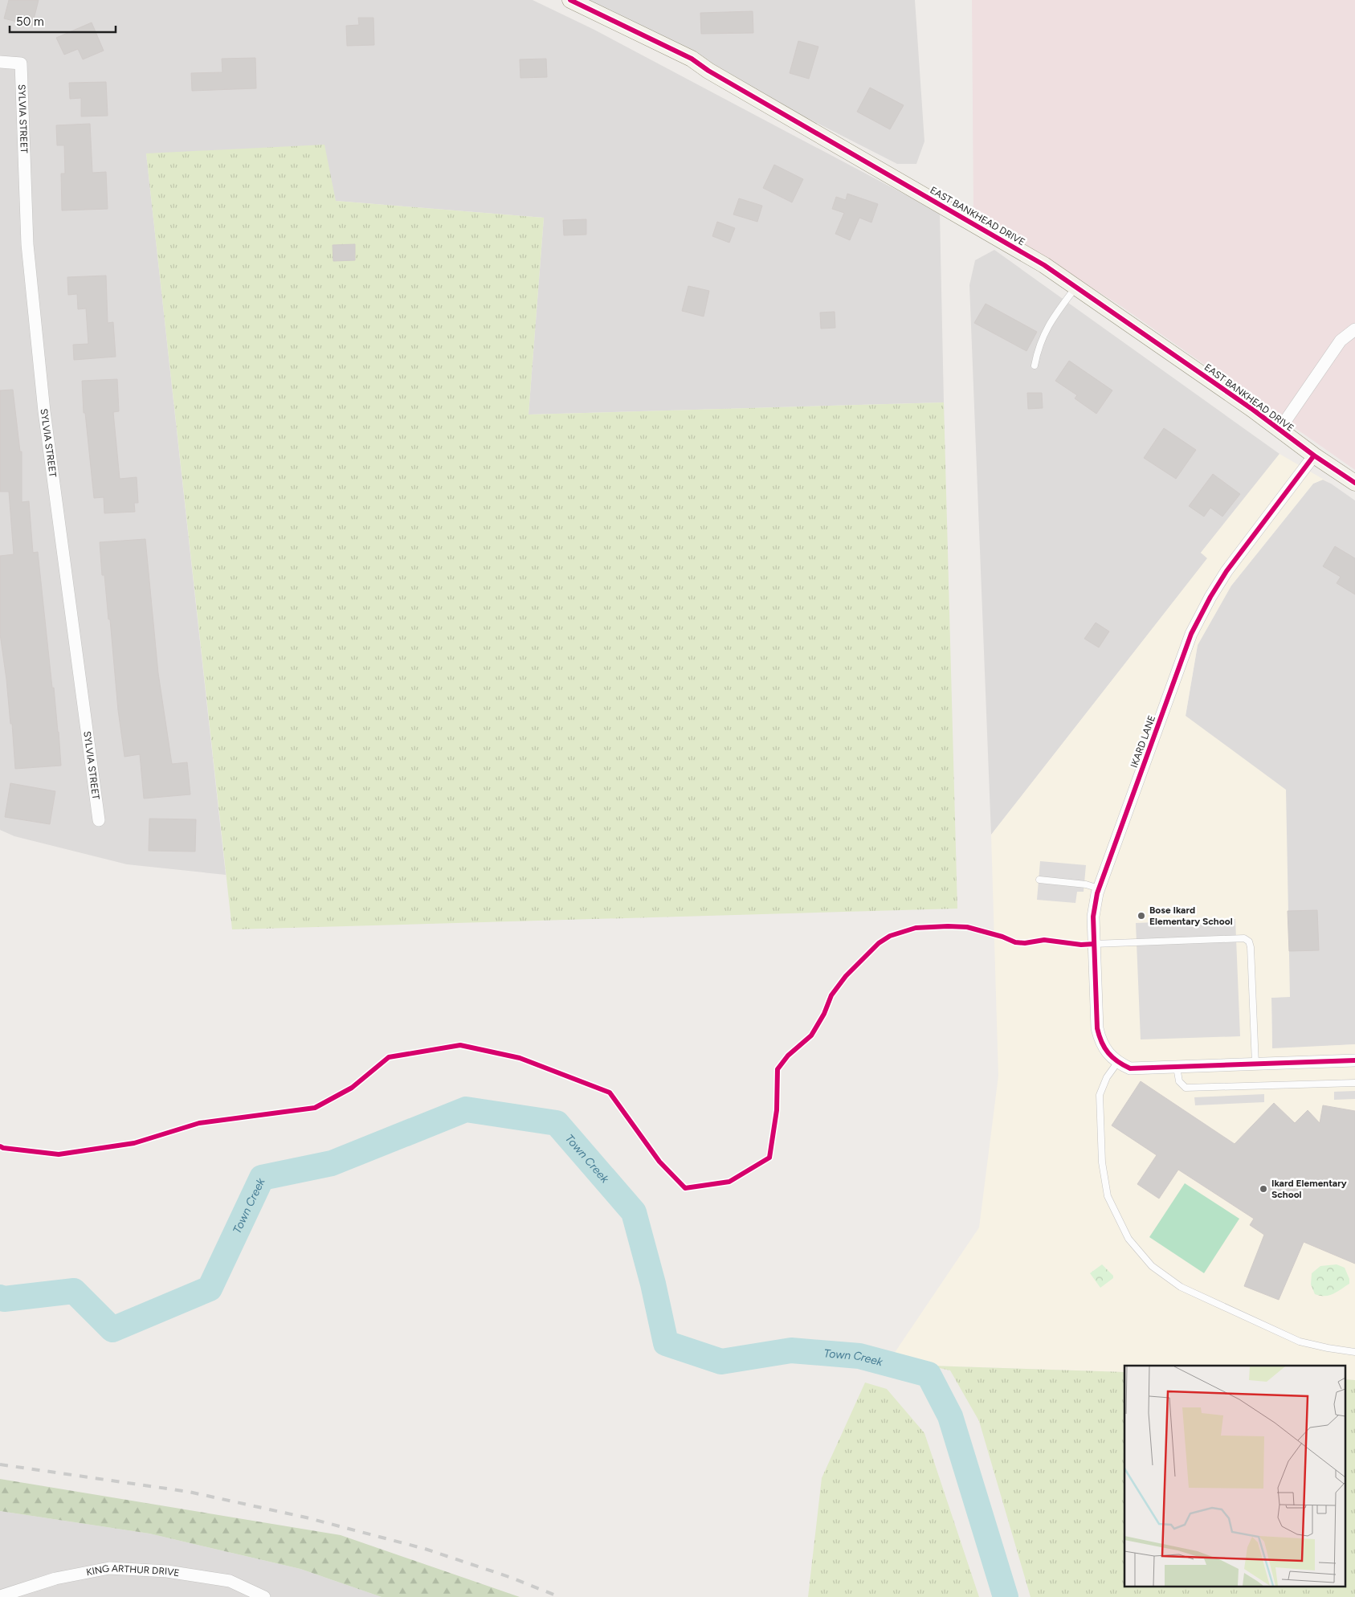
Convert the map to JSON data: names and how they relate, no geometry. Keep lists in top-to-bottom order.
{
  "streets": {
    "street": [
      "SYLVIA STREET",
      "EAST BANKHEAD DRIVE",
      "IKARD LANE",
      "KING ARTHUR DRIVE"
    ]
  },
  "crossings": [
    ["EAST BANKHEAD DRIVE", "IKARD LANE"]
  ],
  "water": ["Town Creek"],
  "places": ["Bose Ikard Elementary School", "Ikard Elementary School"],
  "scale_bar": "50 m"
}
